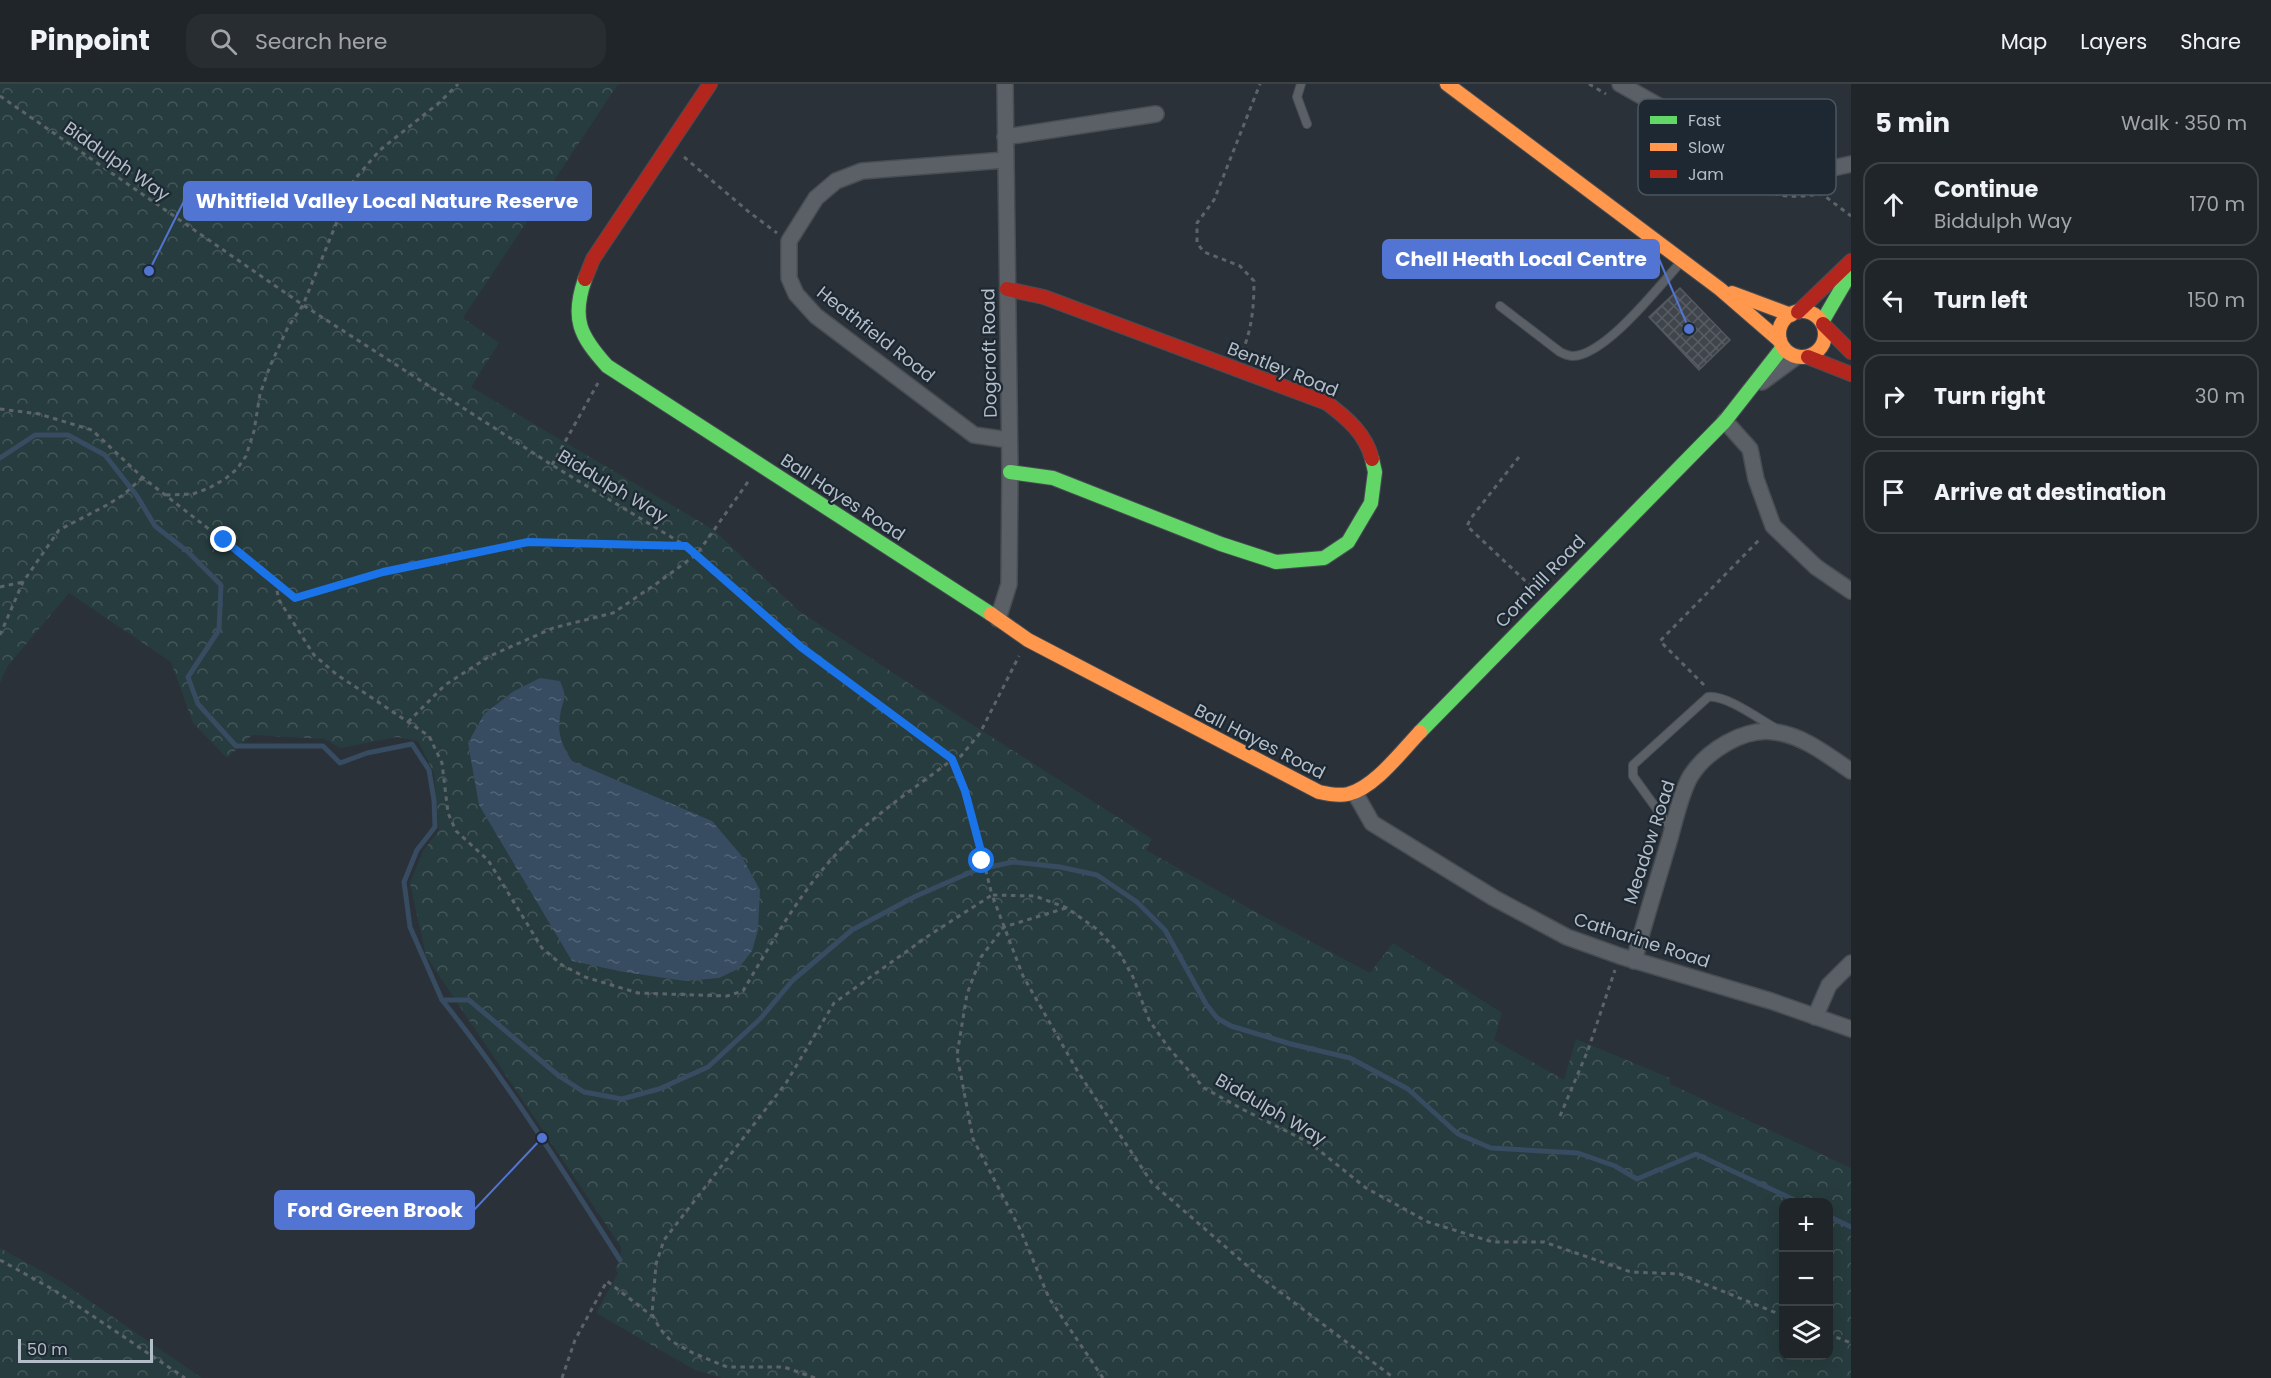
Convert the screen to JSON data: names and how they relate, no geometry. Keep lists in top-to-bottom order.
{
  "streets": {
    "street": [
      "Heathfield Road",
      "Dogcroft Road",
      "Bentley Road",
      "Ball Hayes Road",
      "Cornhill Road",
      "Meadow Road",
      "Catharine Road"
    ],
    "path": ["Biddulph Way"]
  },
  "crossings": [
    ["Heathfield Road", "Dogcroft Road"],
    ["Dogcroft Road", "Bentley Road"],
    ["Dogcroft Road", "Ball Hayes Road"],
    ["Ball Hayes Road", "Cornhill Road"],
    ["Ball Hayes Road", "Catharine Road"],
    ["Cornhill Road", "Catharine Road"],
    ["Meadow Road", "Catharine Road"]
  ],
  "places": ["Whitfield Valley Local Nature Reserve", "Chell Heath Local Centre", "Ford Green Brook"],
  "legend": ["Fast", "Slow", "Jam"],
  "scale_bar": "50 m",
  "page": {
    "header": "Pinpoint",
    "search": "Search here",
    "nav": ["Map", "Layers", "Share"],
    "heading": ["5 min", "Walk · 350 m"],
    "list": [
      ["Continue", "Biddulph Way", "170 m"],
      ["Turn left", "150 m"],
      ["Turn right", "30 m"],
      "Arrive at destination"
    ],
    "map_buttons": ["+", "−"],
    "scale": "50 m"
  }
}
